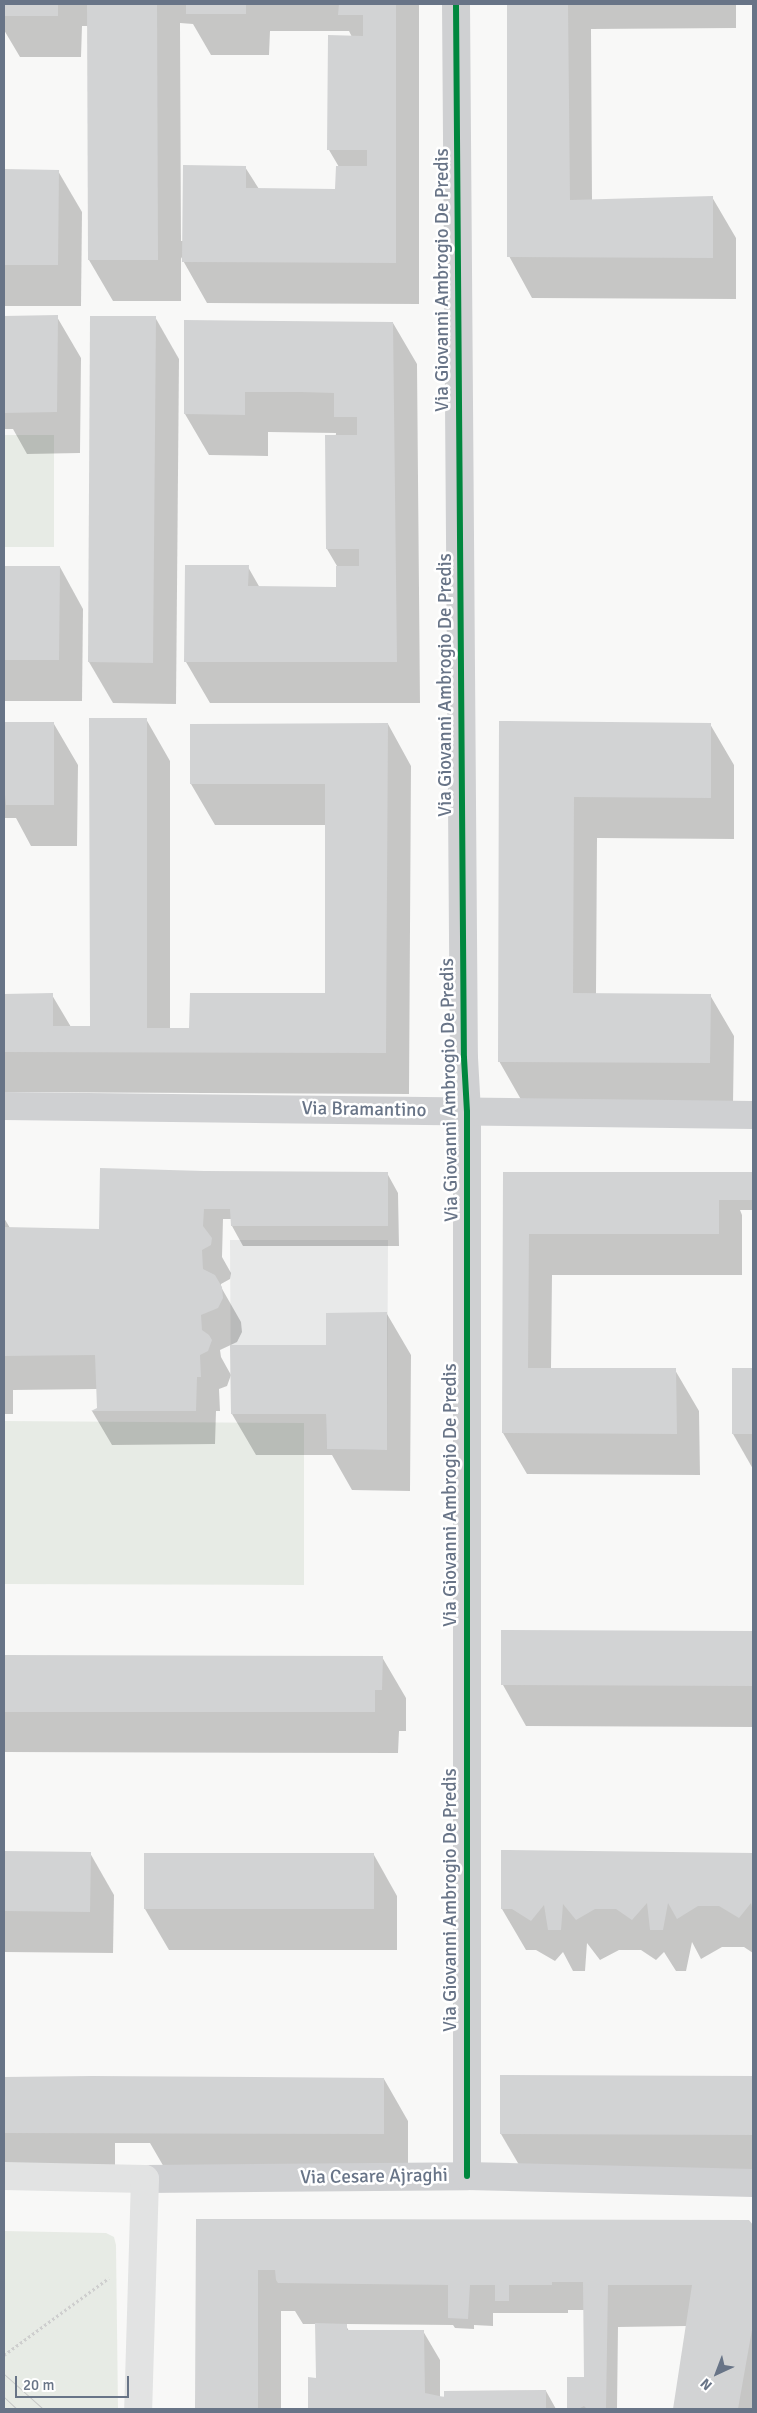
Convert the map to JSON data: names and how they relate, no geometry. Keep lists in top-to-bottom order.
{
  "streets": {
    "street": ["Via Giovanni Ambrogio De Predis", "Via Bramantino", "Via Cesare Ajraghi"]
  },
  "crossings": [
    ["Via Giovanni Ambrogio De Predis", "Via Bramantino"],
    ["Via Giovanni Ambrogio De Predis", "Via Cesare Ajraghi"]
  ],
  "scale_bar": "20 m",
  "north": "bottom left"
}
